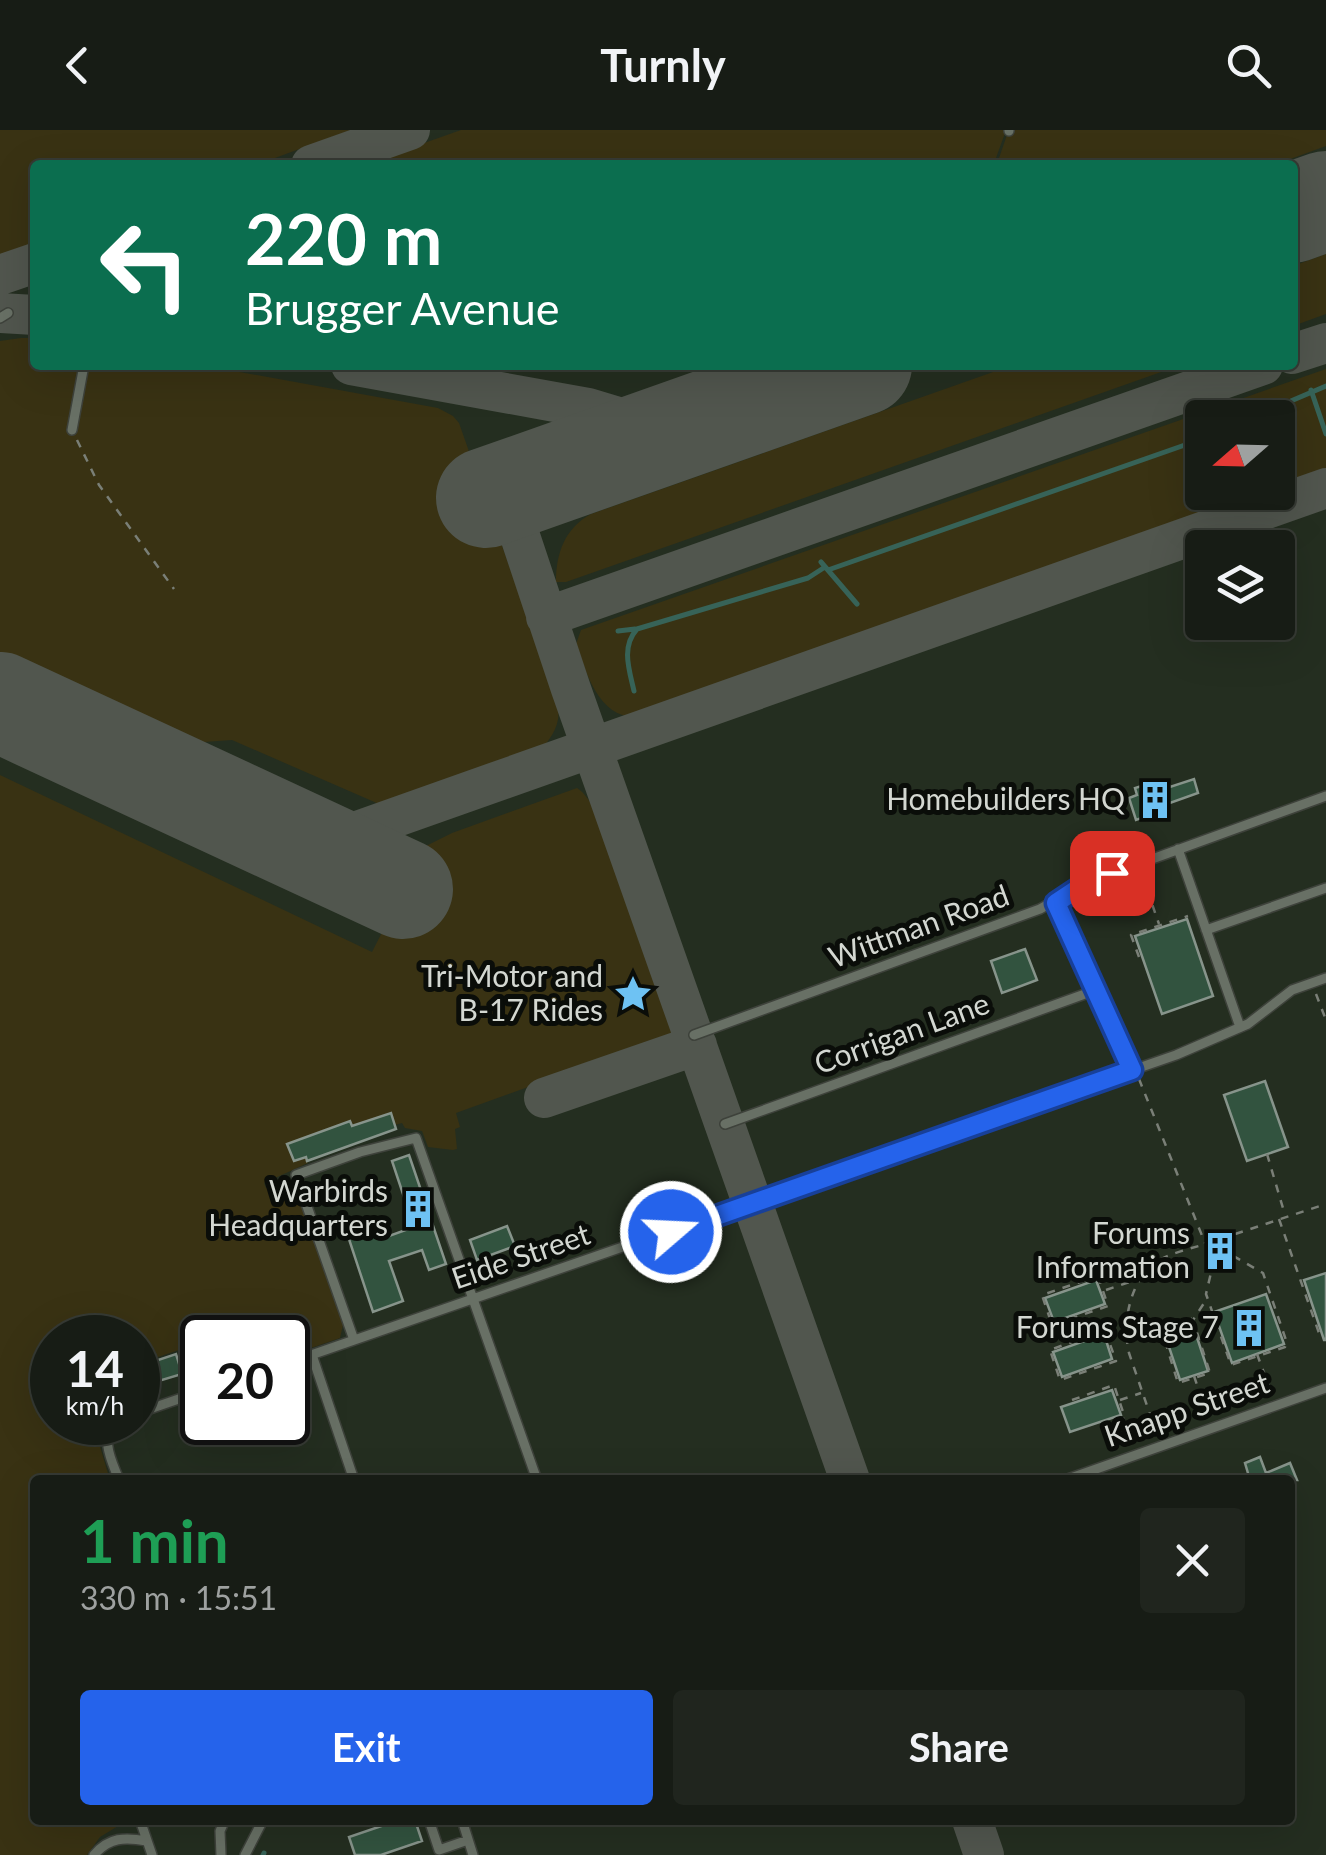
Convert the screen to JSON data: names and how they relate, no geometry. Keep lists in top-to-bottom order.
{
  "streets": {
    "lane": [
      "Wittman Road",
      "Corrigan Lane",
      "Eide Street",
      "Knapp Street"
    ]
  },
  "places": {
    "building": [
      "Homebuilders HQ",
      "Warbirds Headquarters",
      "Forums Information",
      "Forums Stage 7"
    ],
    "place": ["Tri-Motor and B-17 Rides"]
  },
  "north": "left",
  "page": {
    "header": "Turnly",
    "turn": ["220 m", "Brugger Avenue"],
    "speed": "14 km/h",
    "limit": "20",
    "heading": ["1 min", "330 m · 15:51"],
    "buttons": ["Exit", "Share"]
  }
}
